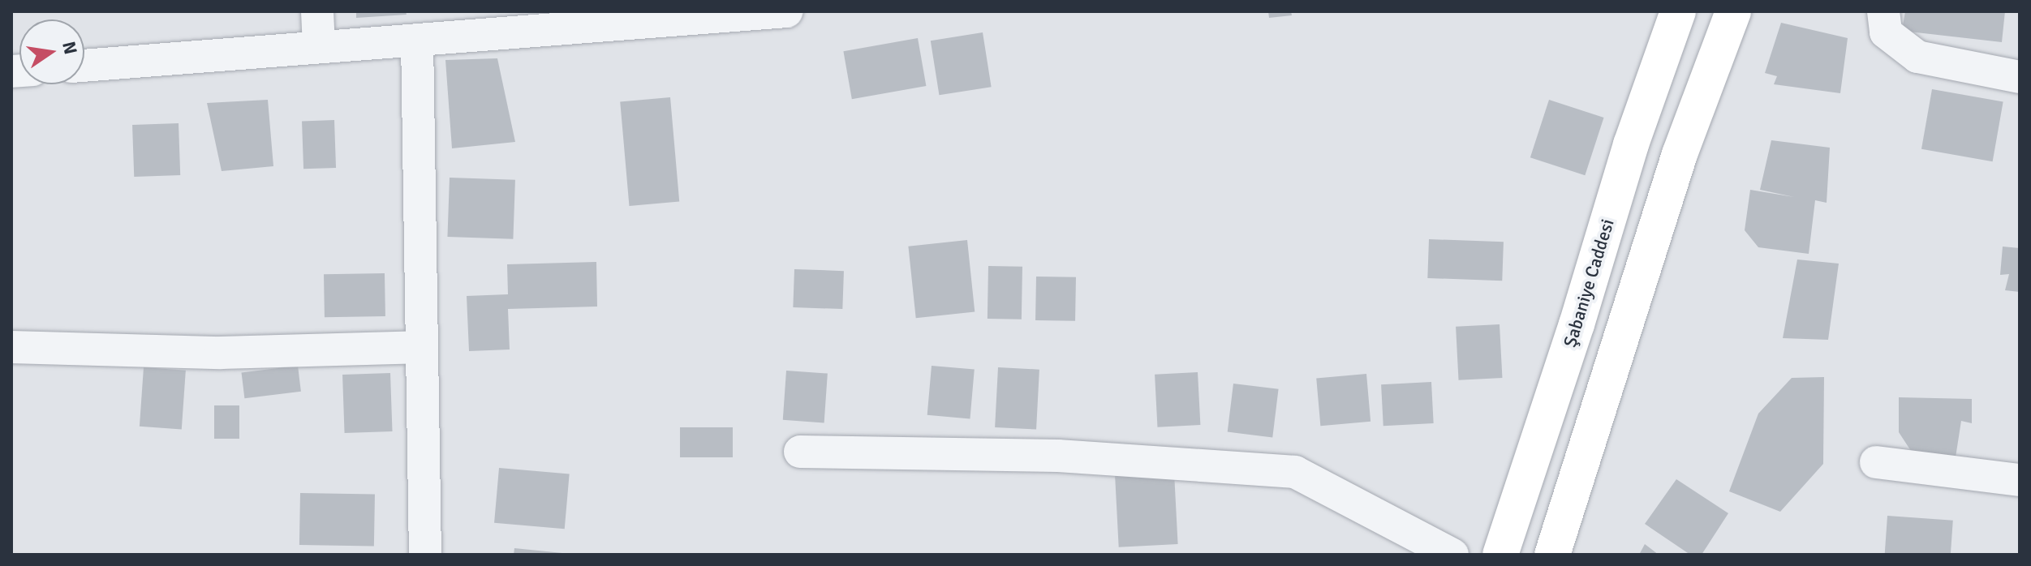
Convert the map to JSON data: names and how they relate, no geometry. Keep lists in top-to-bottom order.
{
  "streets": {
    "highway": ["Şabaniye Caddesi"]
  },
  "north": "right"
}
